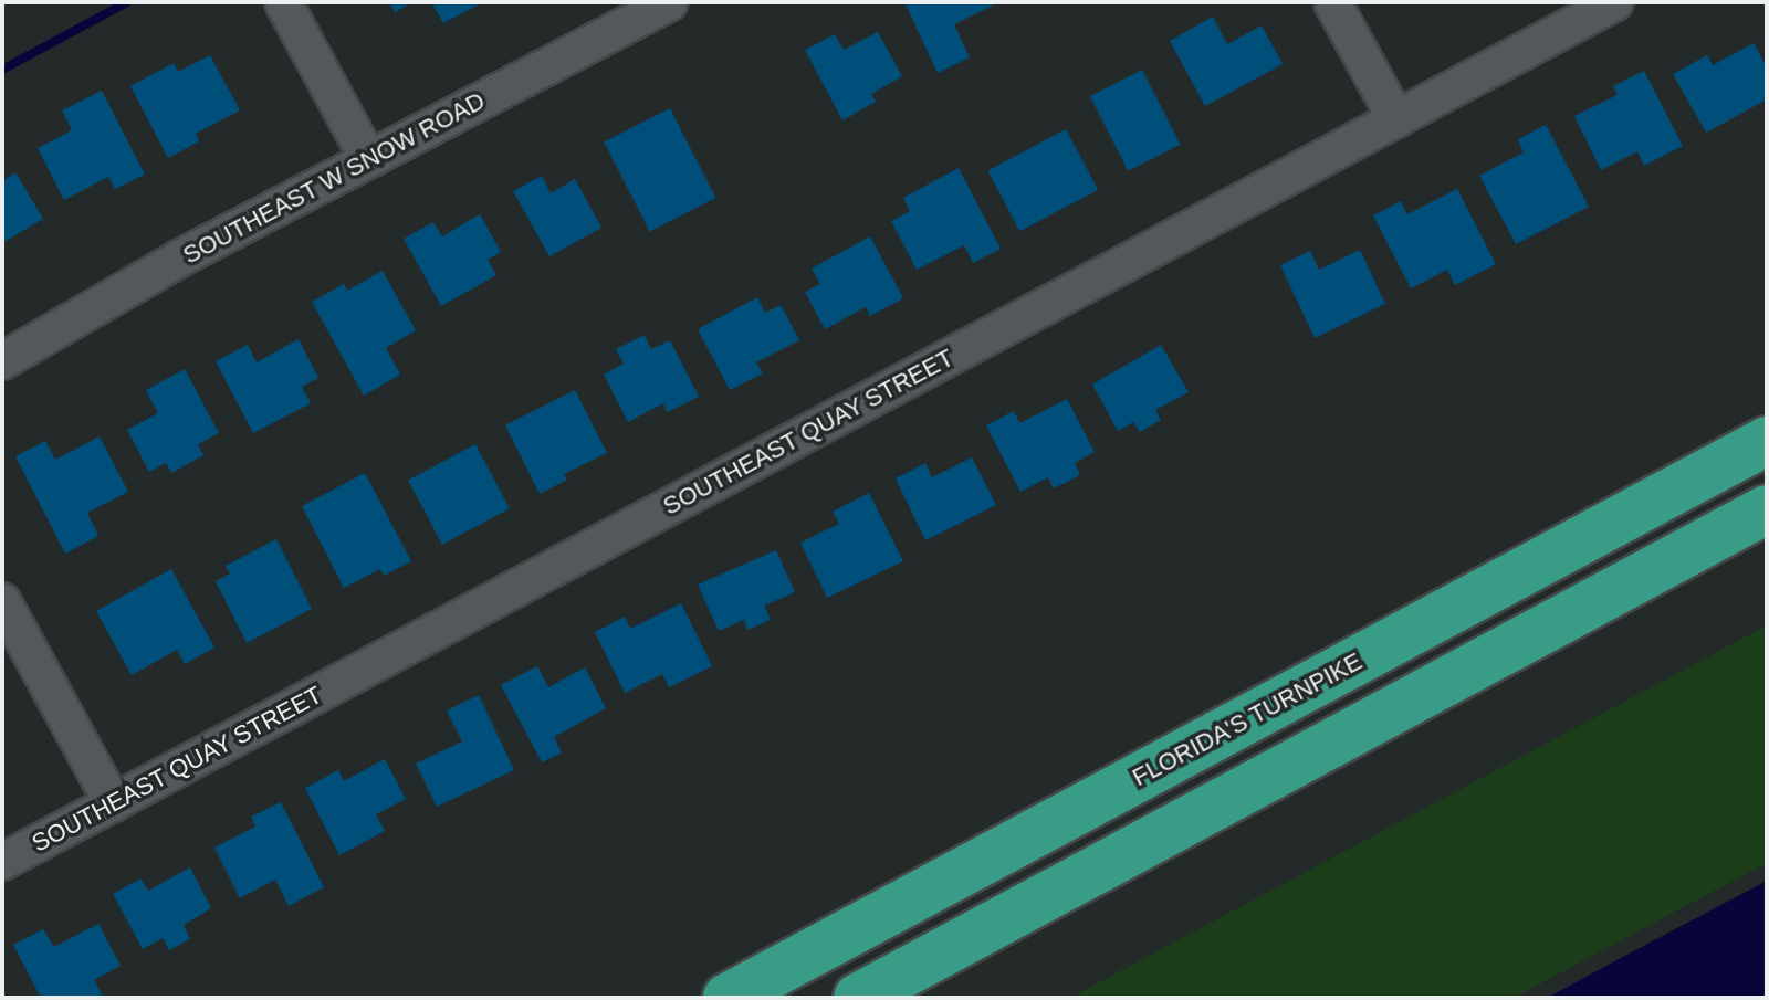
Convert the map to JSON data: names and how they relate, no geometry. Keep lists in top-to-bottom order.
{
  "streets": {
    "highway": ["FLORIDA'S TURNPIKE"],
    "street": ["SOUTHEAST W SNOW ROAD", "SOUTHEAST QUAY STREET"]
  }
}
